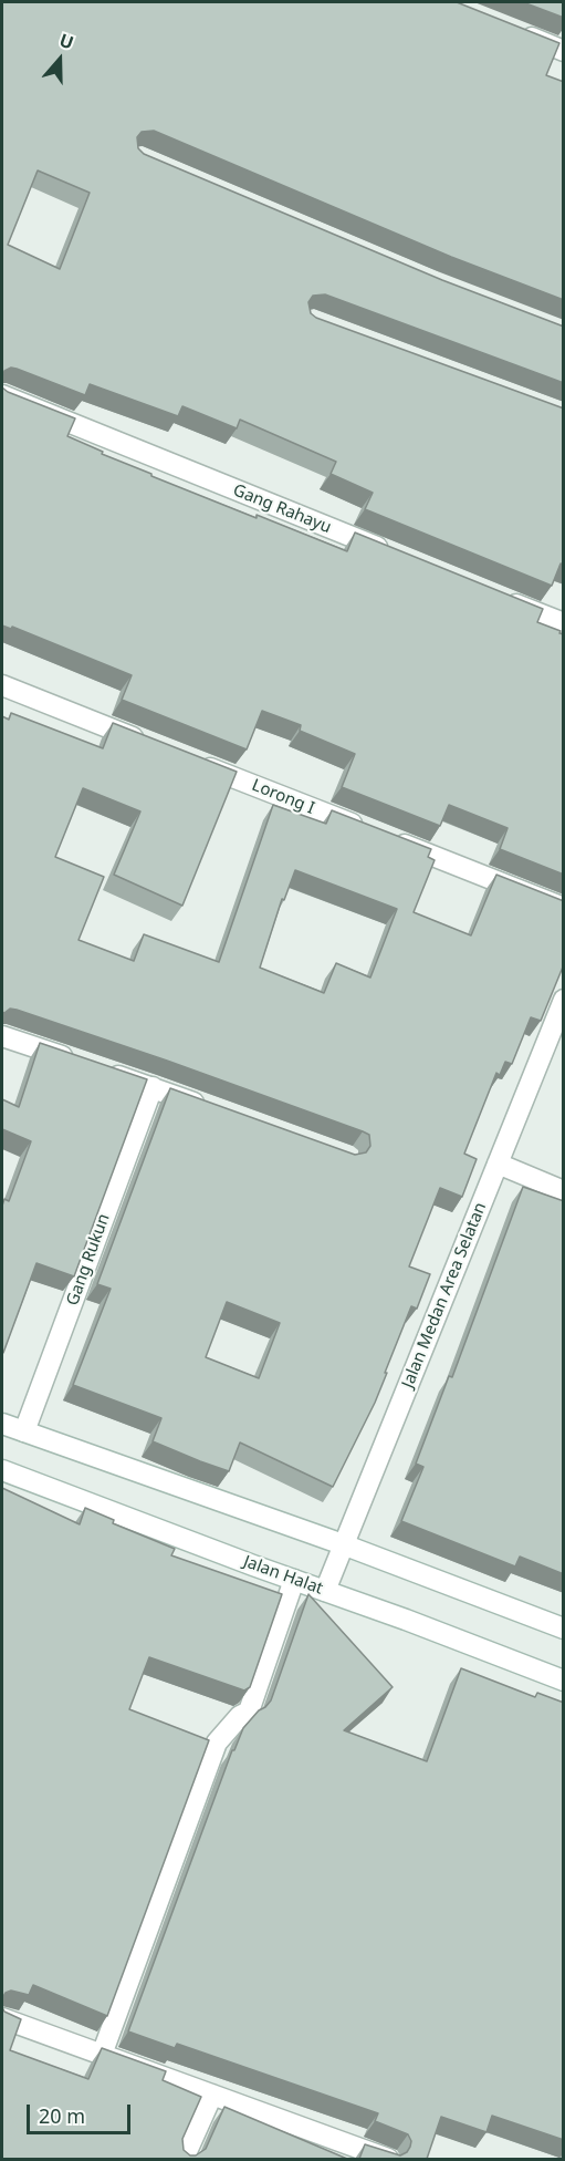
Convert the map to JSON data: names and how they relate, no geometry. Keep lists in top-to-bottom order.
{
  "streets": {
    "street": [
      "Gang Rahayu",
      "Lorong I",
      "Gang Rukun",
      "Jalan Medan Area Selatan",
      "Jalan Halat"
    ]
  },
  "crossings": [
    ["Jalan Medan Area Selatan", "Jalan Halat"]
  ],
  "scale_bar": "20 m",
  "north": "top"
}
